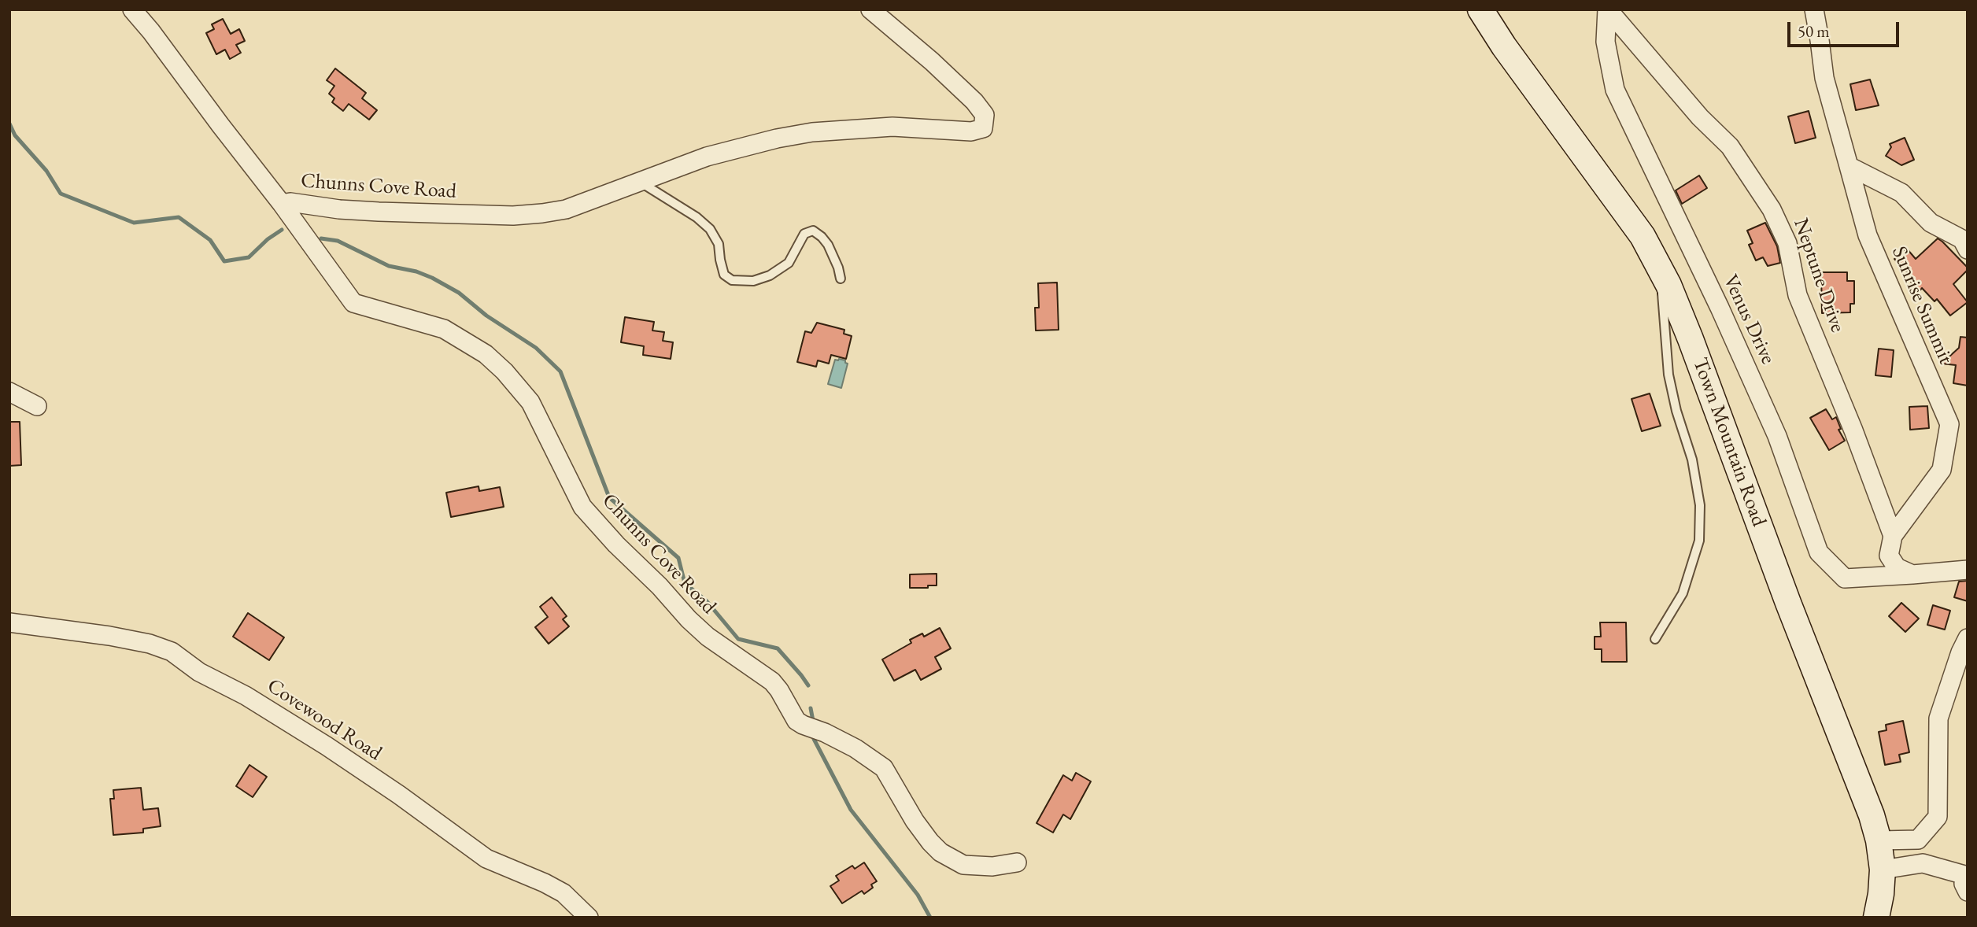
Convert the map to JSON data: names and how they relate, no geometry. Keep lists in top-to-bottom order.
{
  "streets": {
    "main road": ["Town Mountain Road"],
    "street": [
      "Chunns Cove Road",
      "Neptune Drive",
      "Sunrise Summit",
      "Venus Drive",
      "Covewood Road"
    ]
  },
  "crossings": [
    ["Neptune Drive", "Sunrise Summit"],
    ["Neptune Drive", "Venus Drive"]
  ],
  "scale_bar": "50 m"
}
